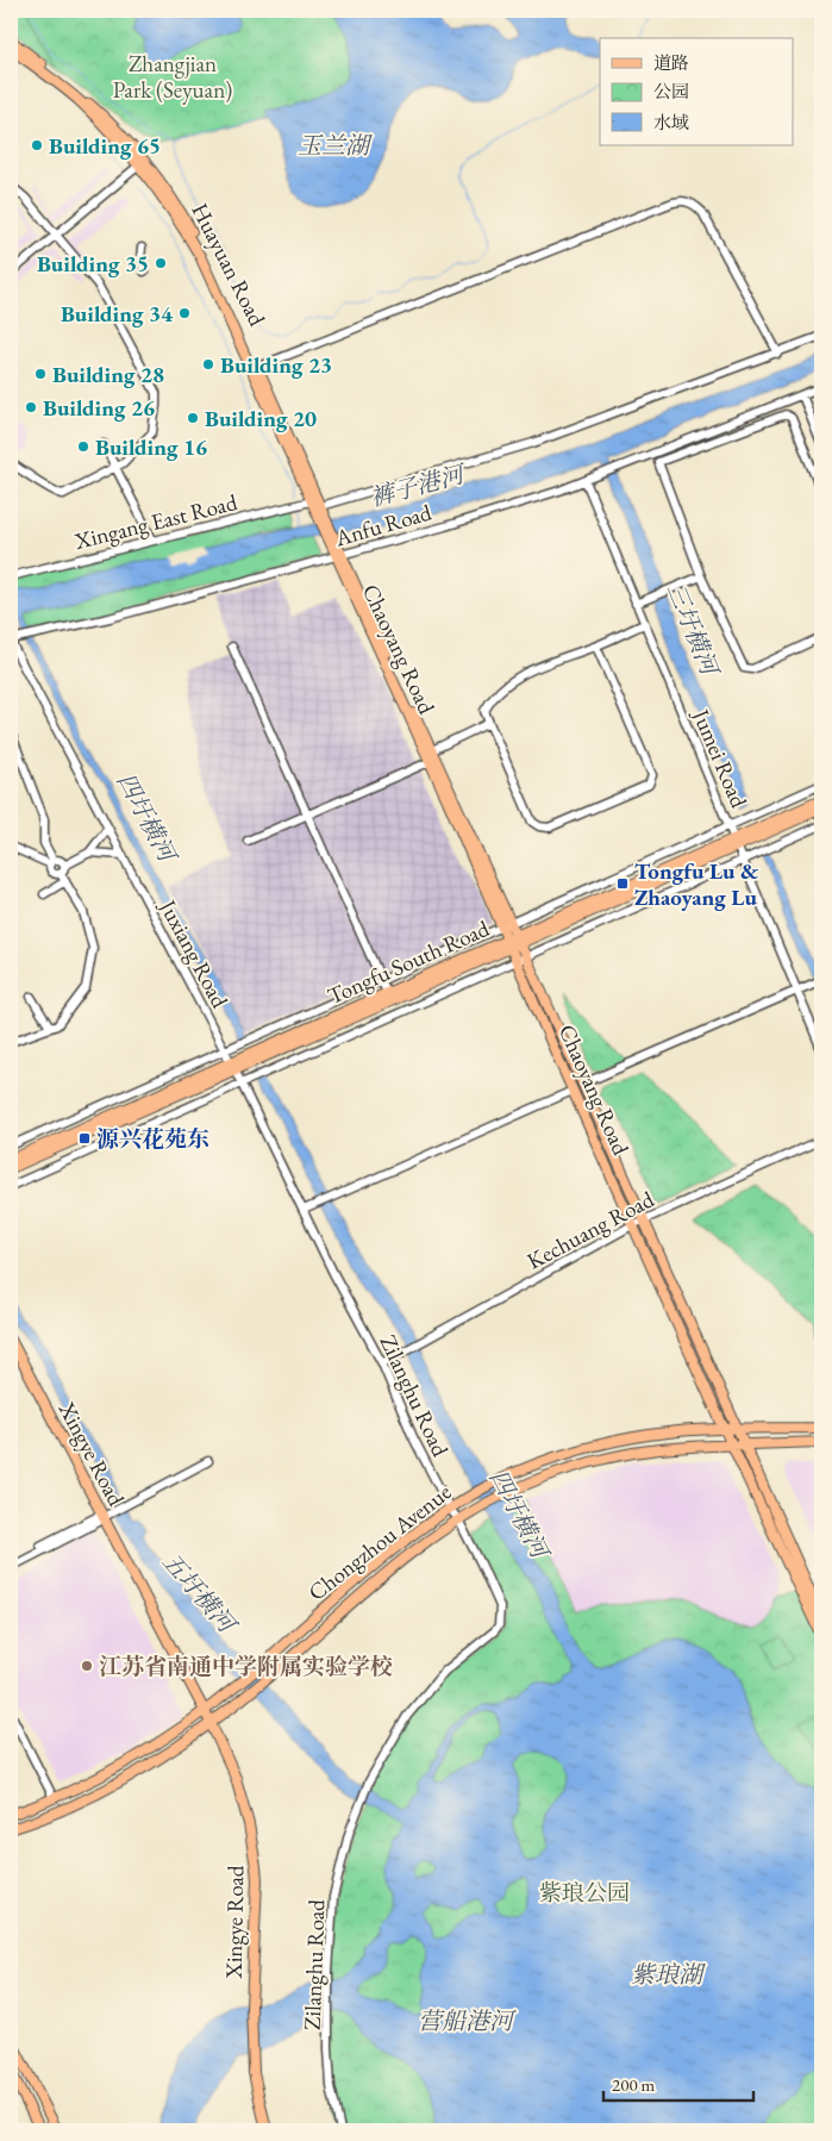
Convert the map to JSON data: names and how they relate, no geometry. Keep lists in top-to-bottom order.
{
  "streets": {
    "main road": [
      "Huayuan Road",
      "Chaoyang Road",
      "Tongfu South Road",
      "Xingye Road",
      "Chongzhou Avenue"
    ],
    "street": [
      "Xingang East Road",
      "Anfu Road",
      "Jumei Road",
      "Juxiang Road",
      "Kechuang Road",
      "Zilanghu Road"
    ]
  },
  "crossings": [
    ["Huayuan Road", "Xingang East Road"],
    ["Huayuan Road", "Anfu Road"],
    ["Huayuan Road", "Chaoyang Road"],
    ["Anfu Road", "Chaoyang Road"],
    ["Anfu Road", "Jumei Road"],
    ["Anfu Road", "Juxiang Road"],
    ["Chaoyang Road", "Tongfu South Road"],
    ["Chaoyang Road", "Kechuang Road"],
    ["Chaoyang Road", "Chongzhou Avenue"],
    ["Jumei Road", "Tongfu South Road"],
    ["Juxiang Road", "Tongfu South Road"],
    ["Juxiang Road", "Zilanghu Road"],
    ["Tongfu South Road", "Zilanghu Road"],
    ["Kechuang Road", "Zilanghu Road"],
    ["Zilanghu Road", "Chongzhou Avenue"],
    ["Xingye Road", "Chongzhou Avenue"]
  ],
  "water": [
    "玉兰湖",
    "裤子港河",
    "三圩横河",
    "四圩横河",
    "五圩横河",
    "紫琅湖",
    "营船港河"
  ],
  "parks": ["Zhangjian Park (Seyuan)", "紫琅公园"],
  "places": {
    "other": [
      "Building 65",
      "Building 35",
      "Building 34",
      "Building 23",
      "Building 28",
      "Building 26",
      "Building 20",
      "Building 16",
      "江苏省南通中学附属实验学校"
    ],
    "transit": ["Tongfu Lu & Zhaoyang Lu", "源兴花苑东"]
  },
  "legend": ["道路", "公园", "水域"],
  "scale_bar": "200 m"
}
